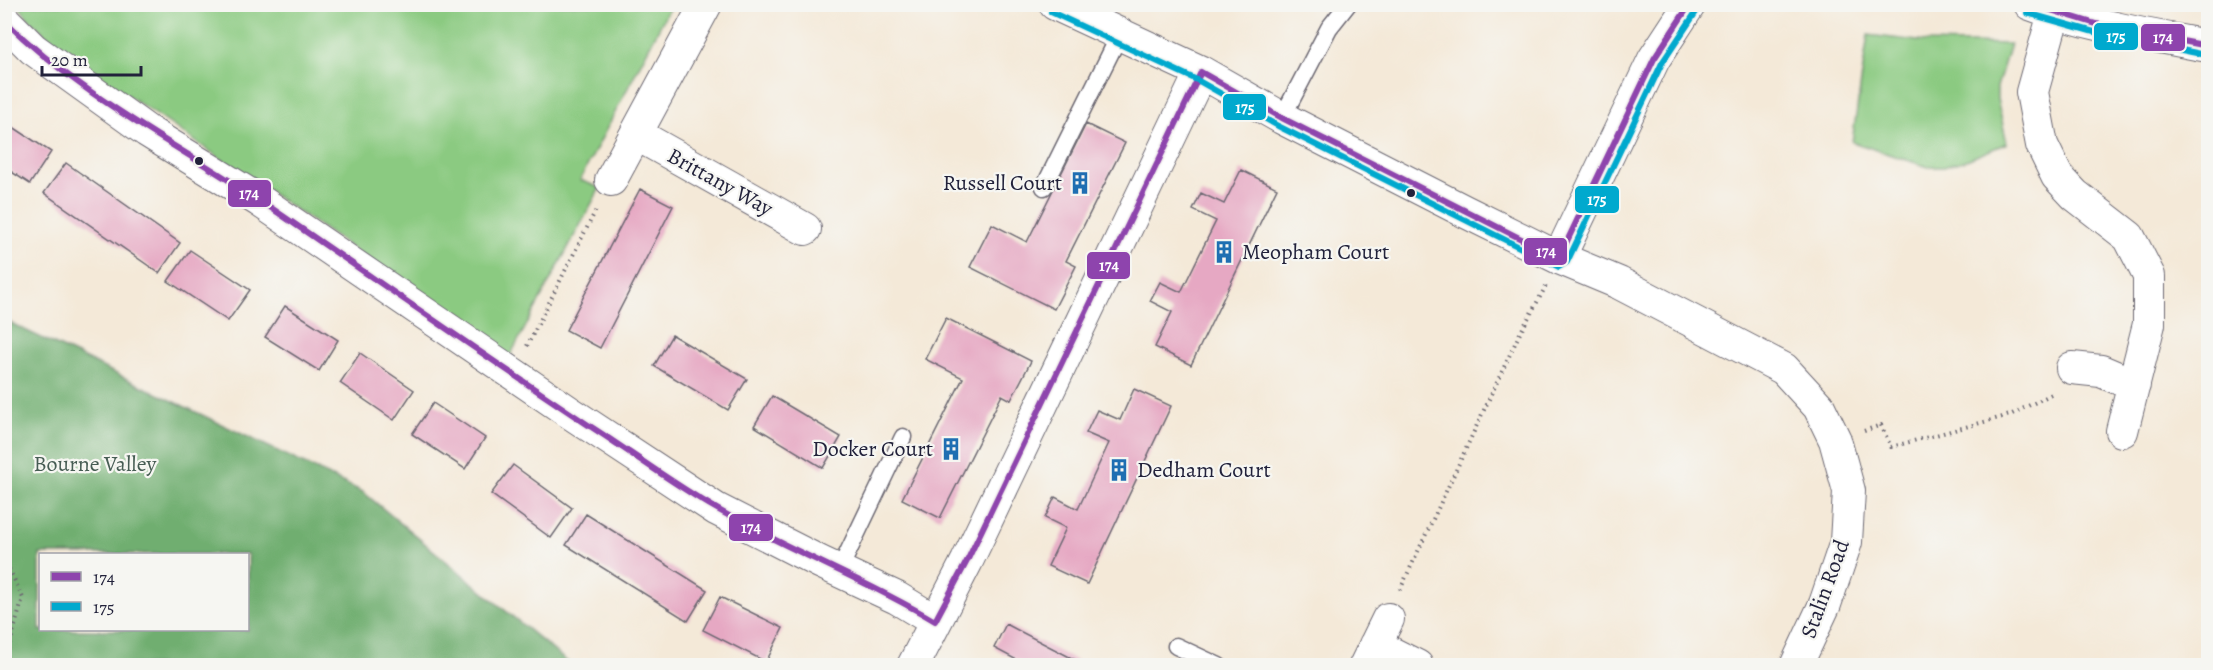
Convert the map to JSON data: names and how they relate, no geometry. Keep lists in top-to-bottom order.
{
  "streets": {
    "street": ["Brittany Way", "Stalin Road"]
  },
  "parks": ["Bourne Valley"],
  "places": {
    "building": [
      "Russell Court",
      "Meopham Court",
      "Docker Court",
      "Dedham Court"
    ]
  },
  "lines": ["transit line 174", "transit line 175"],
  "legend": ["174", "175"],
  "scale_bar": "20 m"
}
